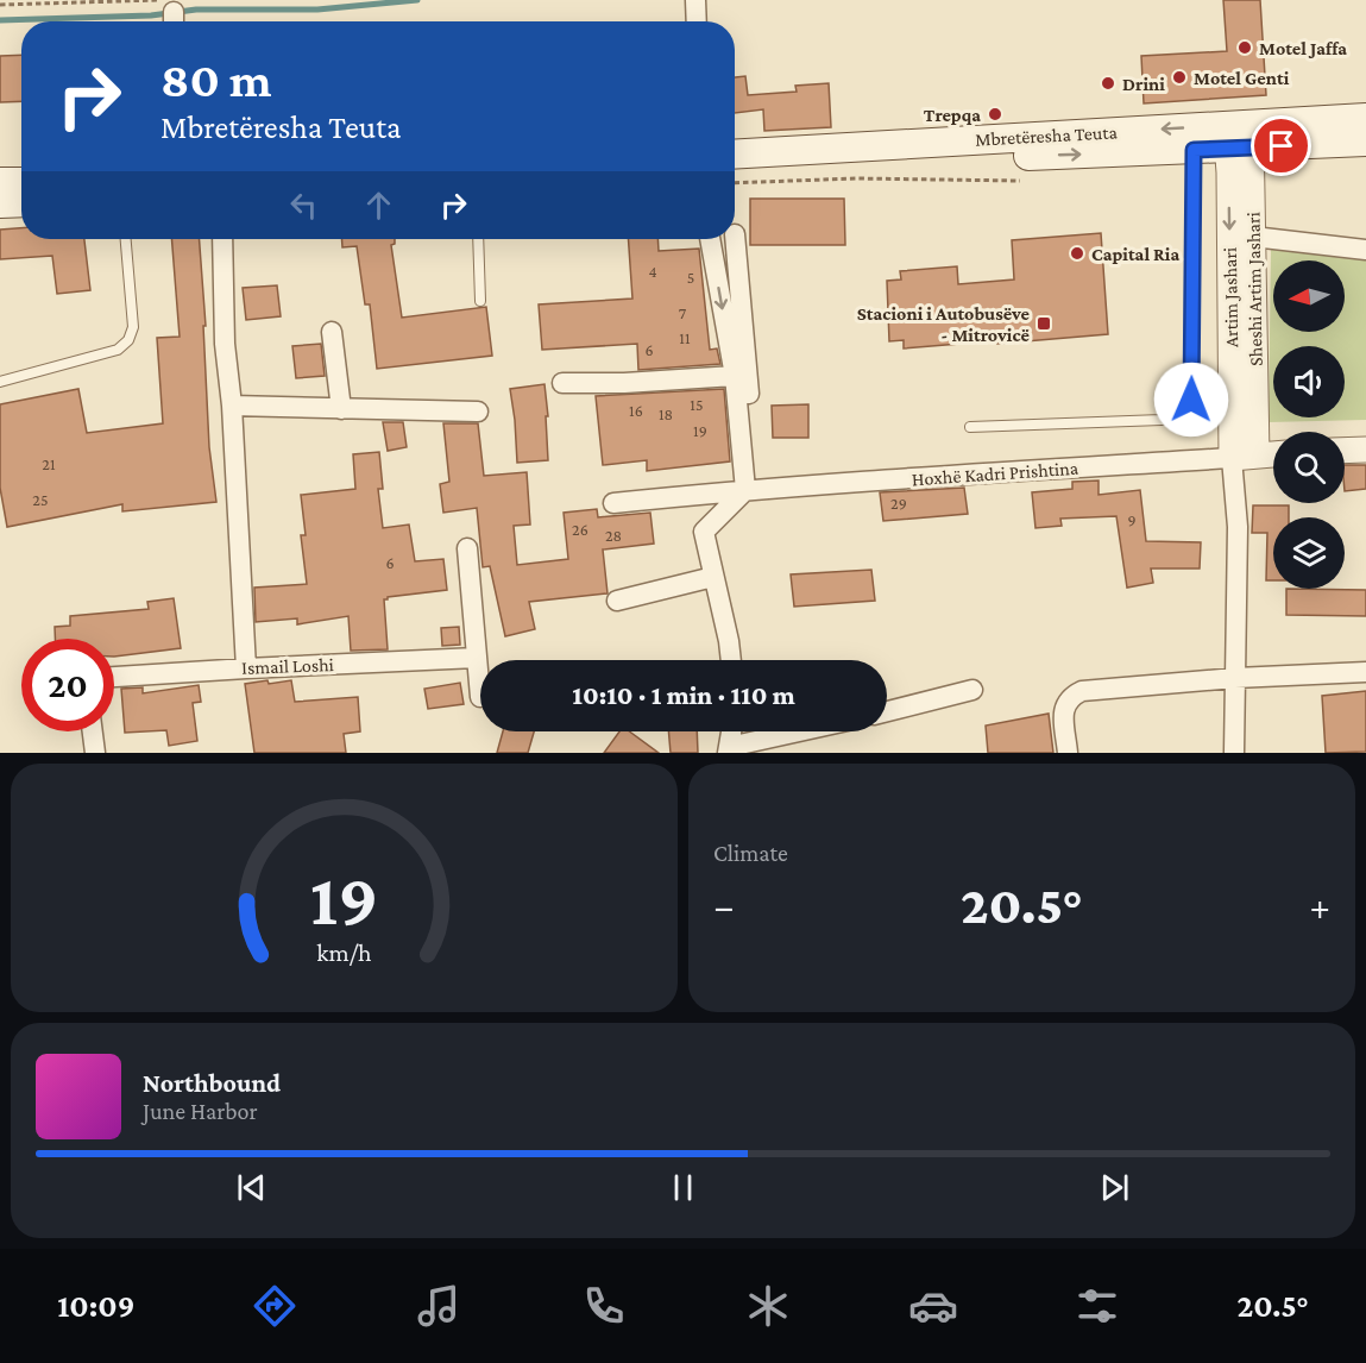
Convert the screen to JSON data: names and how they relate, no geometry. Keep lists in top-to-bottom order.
{
  "streets": {
    "main road": ["Mbretëresha Teuta"],
    "street": [
      "Sheshi Artim Jashari",
      "Artim Jashari",
      "Hoxhë Kadri Prishtina",
      "Ismail Loshi"
    ]
  },
  "crossings": [
    ["Mbretëresha Teuta", "Sheshi Artim Jashari"],
    ["Mbretëresha Teuta", "Artim Jashari"],
    ["Sheshi Artim Jashari", "Artim Jashari"],
    ["Sheshi Artim Jashari", "Hoxhë Kadri Prishtina"],
    ["Artim Jashari", "Hoxhë Kadri Prishtina"]
  ],
  "one_way": ["Artim Jashari"],
  "places": {
    "other": [
      "Motel Jaffa",
      "Motel Genti",
      "Drini",
      "Trepqa",
      "Capital Ria"
    ],
    "transit": ["Stacioni i Autobusëve - Mitrovicë"]
  },
  "house_numbers": [
    "4",
    "5",
    "7",
    "11",
    "6",
    "15",
    "16",
    "18",
    "19",
    "21",
    "25",
    "29",
    "9",
    "26",
    "28",
    "6"
  ],
  "north": "left",
  "page": {
    "turn": ["80 m", "Mbretëresha Teuta"],
    "limit": "20",
    "trip": "10:10 · 1 min · 110 m",
    "tile": "Climate",
    "heat": ["−", "20.5°", "+"],
    "song": ["Northbound", "June Harbor"],
    "tabs": ["10:09", "20.5°"],
    "gauge": ["19", "km/h"]
  }
}
